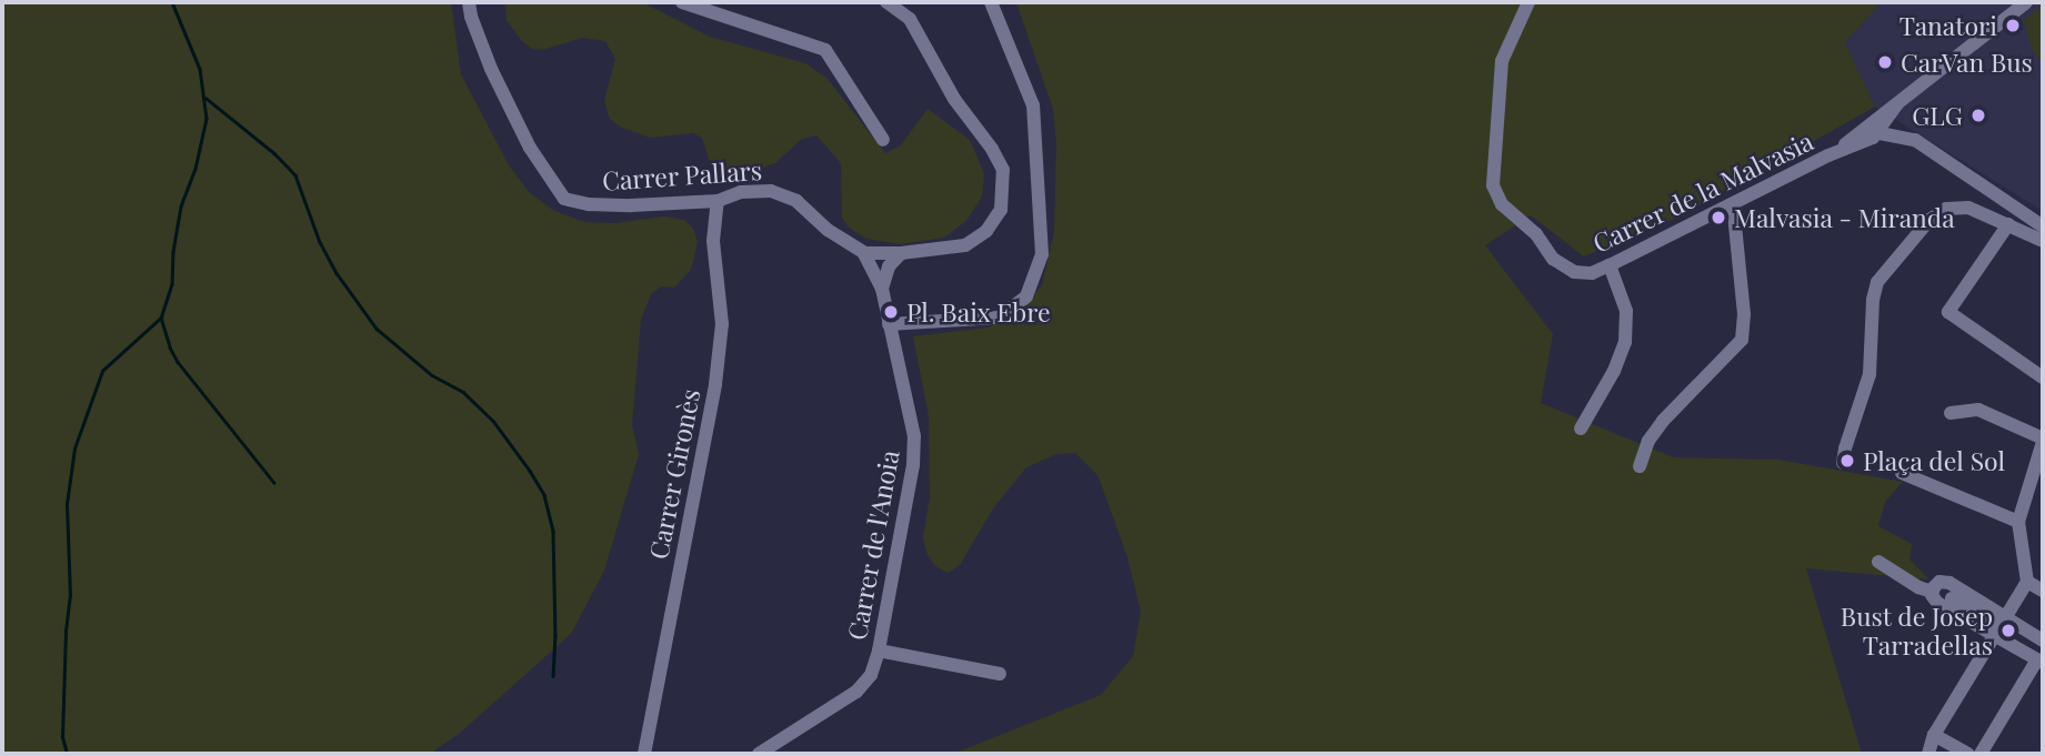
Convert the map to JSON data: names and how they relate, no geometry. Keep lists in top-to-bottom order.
{
  "streets": {
    "street": [
      "Carrer Pallars",
      "Carrer de la Malvasia",
      "Carrer Gironès",
      "Carrer de l'Anoia"
    ]
  },
  "crossings": [
    ["Carrer Pallars", "Carrer Gironès"],
    ["Carrer Pallars", "Carrer de l'Anoia"]
  ],
  "places": [
    "Tanatori",
    "CarVan Bus",
    "GLG",
    "Malvasia - Miranda",
    "Pl. Baix Ebre",
    "Plaça del Sol",
    "Bust de Josep Tarradellas"
  ]
}
